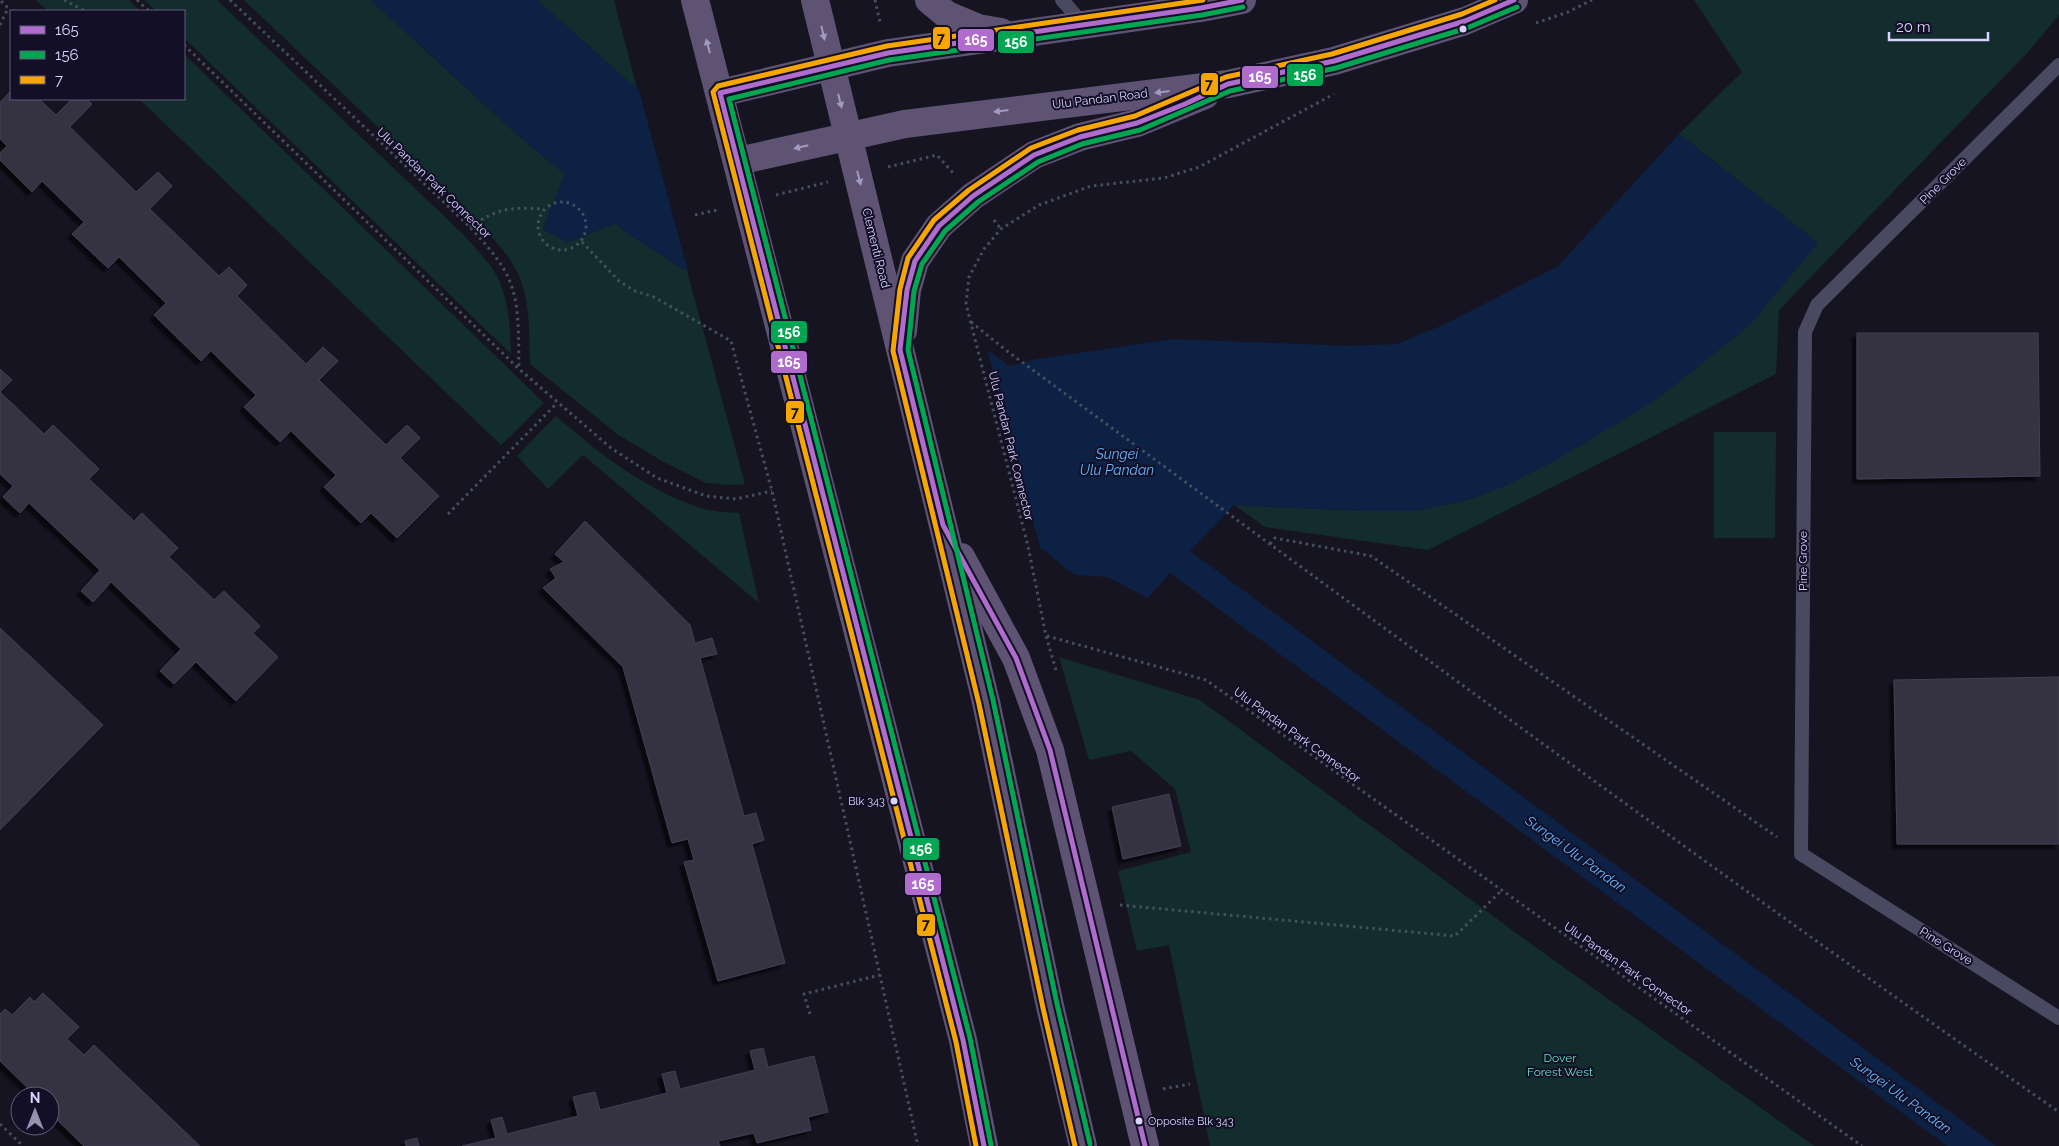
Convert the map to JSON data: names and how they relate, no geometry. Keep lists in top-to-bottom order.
{
  "streets": {
    "main road": ["Ulu Pandan Road", "Clementi Road"],
    "lane": ["Pine Grove"],
    "path": ["Ulu Pandan Park Connector"]
  },
  "crossings": [
    ["Ulu Pandan Road", "Clementi Road"]
  ],
  "water": ["Sungei Ulu Pandan"],
  "parks": ["Dover Forest West"],
  "places": ["Blk 343", "Opposite Blk 343"],
  "lines": ["transit line 165", "transit line 7", "transit line 156"],
  "legend": ["165", "156", "7"],
  "scale_bar": "20 m",
  "north": "top"
}
